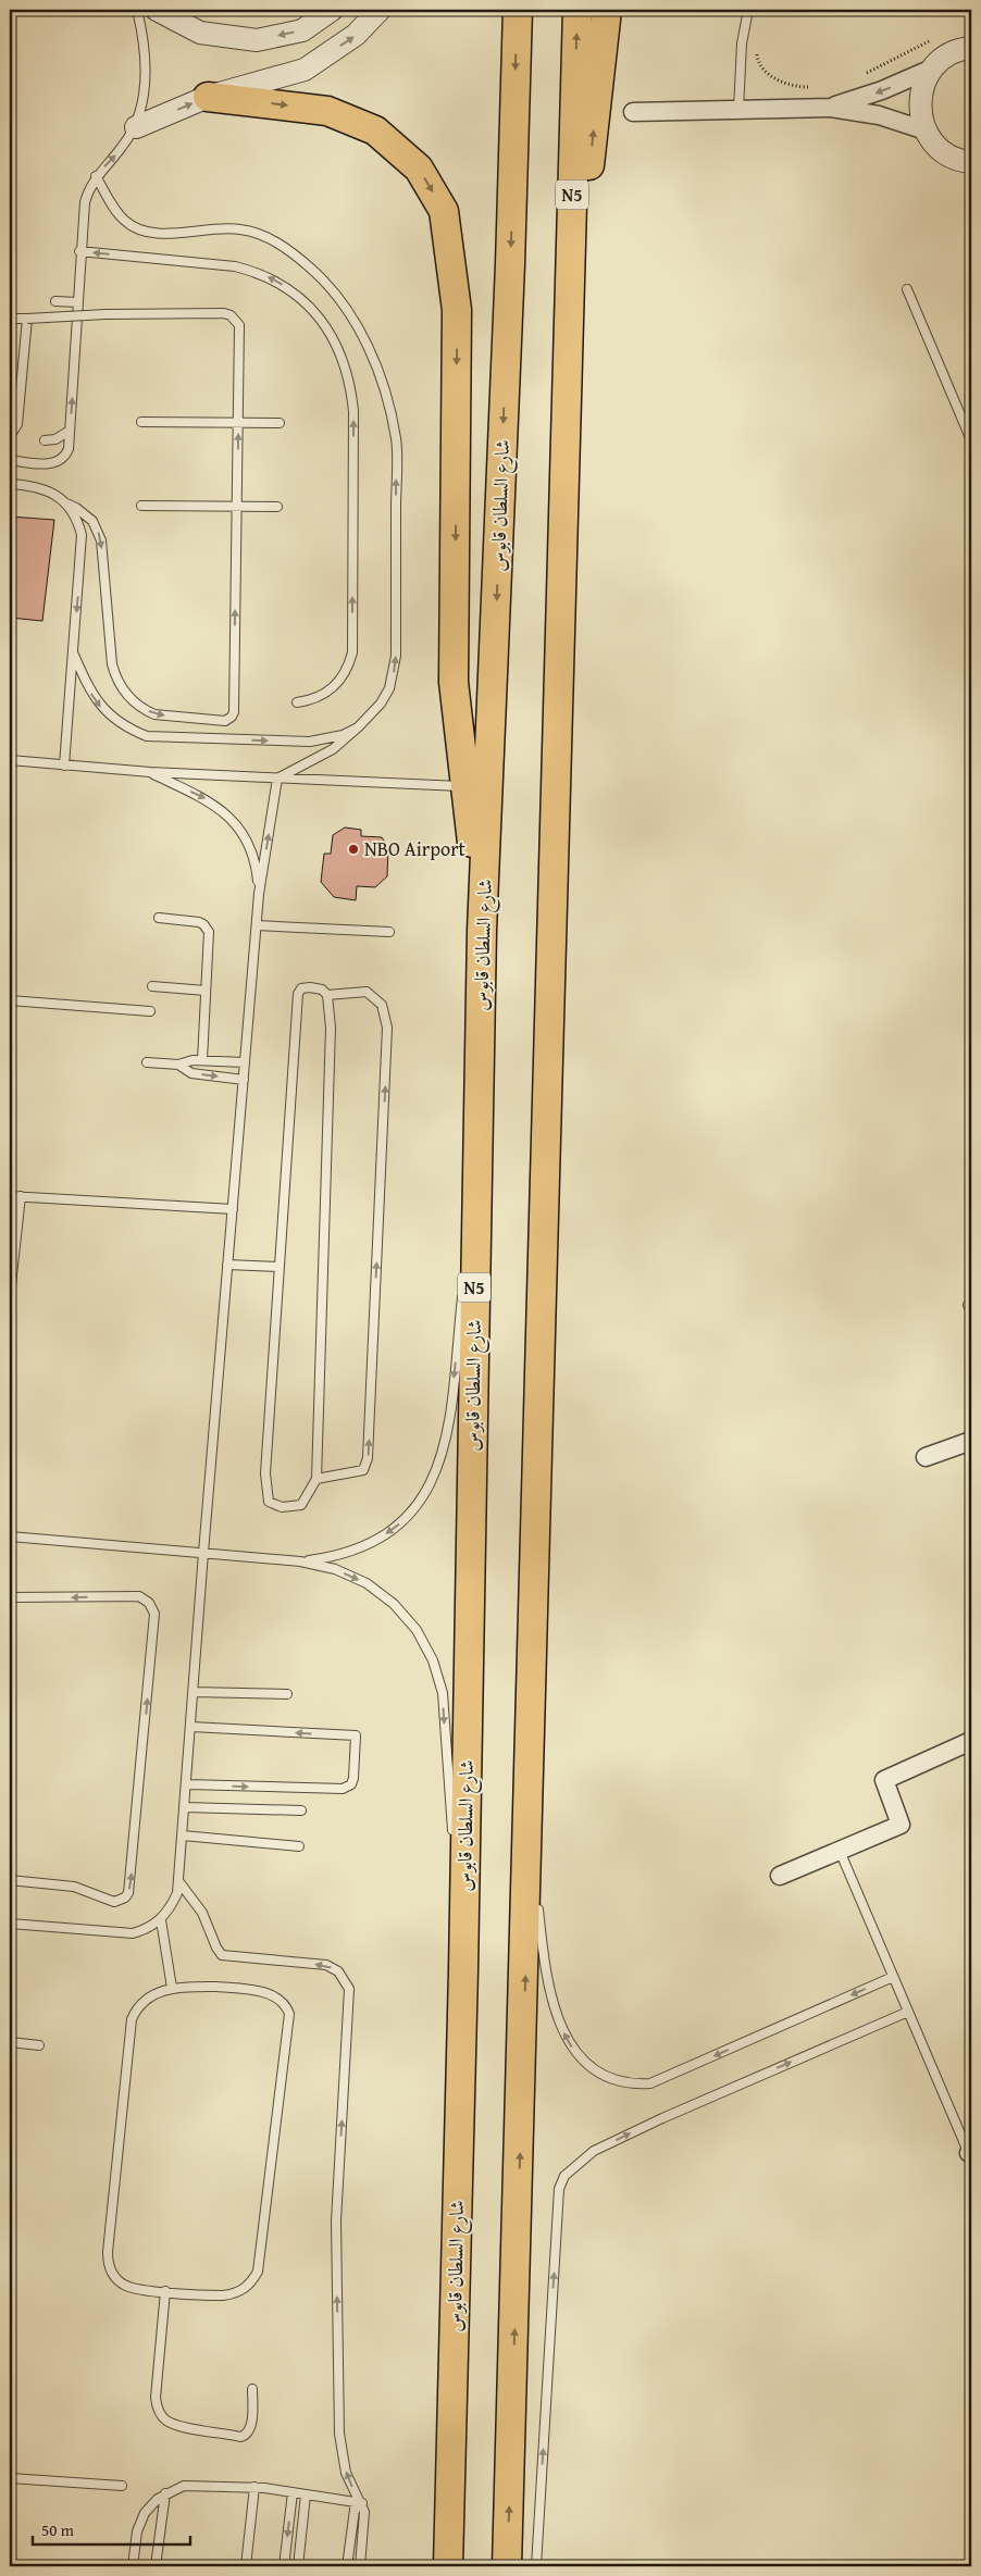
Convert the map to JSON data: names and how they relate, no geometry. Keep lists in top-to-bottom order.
{
  "streets": {
    "highway": ["N5", "شارع السلطان قابوس"]
  },
  "places": ["NBO Airport"],
  "scale_bar": "50 m"
}
